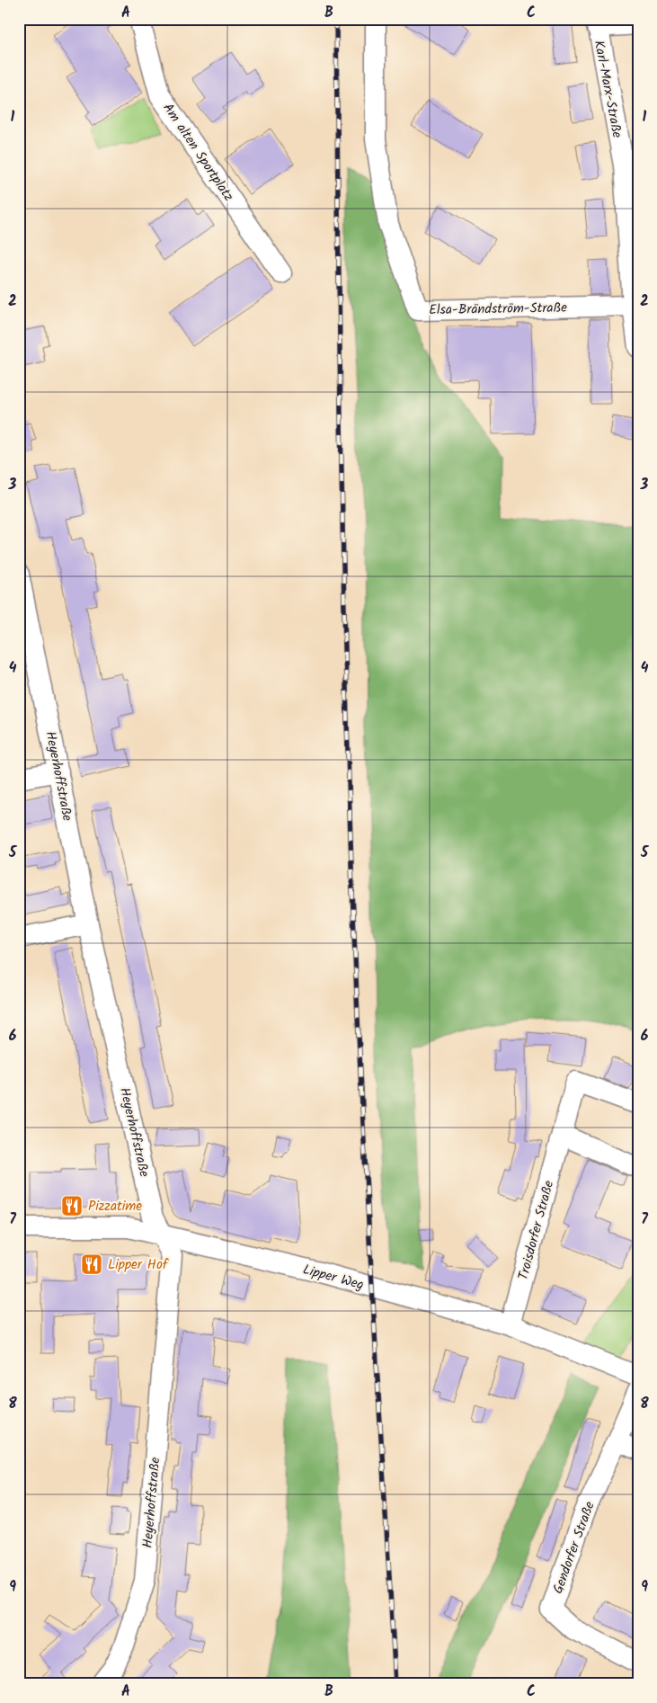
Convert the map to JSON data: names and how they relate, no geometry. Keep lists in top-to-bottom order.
{
  "streets": {
    "street": [
      "Karl-Marx-Straße",
      "Am alten Sportplatz",
      "Elsa-Brändström-Straße",
      "Heyerhoffstraße",
      "Troisdorfer Straße",
      "Lipper Weg",
      "Gendorfer Straße"
    ]
  },
  "crossings": [
    ["Karl-Marx-Straße", "Elsa-Brändström-Straße"],
    ["Heyerhoffstraße", "Lipper Weg"],
    ["Troisdorfer Straße", "Lipper Weg"]
  ],
  "places": {
    "restaurant": ["Pizzatime", "Lipper Hof"]
  },
  "grid": {
    "columns": ["A", "B", "C"],
    "rows": [
      "1",
      "2",
      "3",
      "4",
      "5",
      "6",
      "7",
      "8",
      "9"
    ]
  }
}
